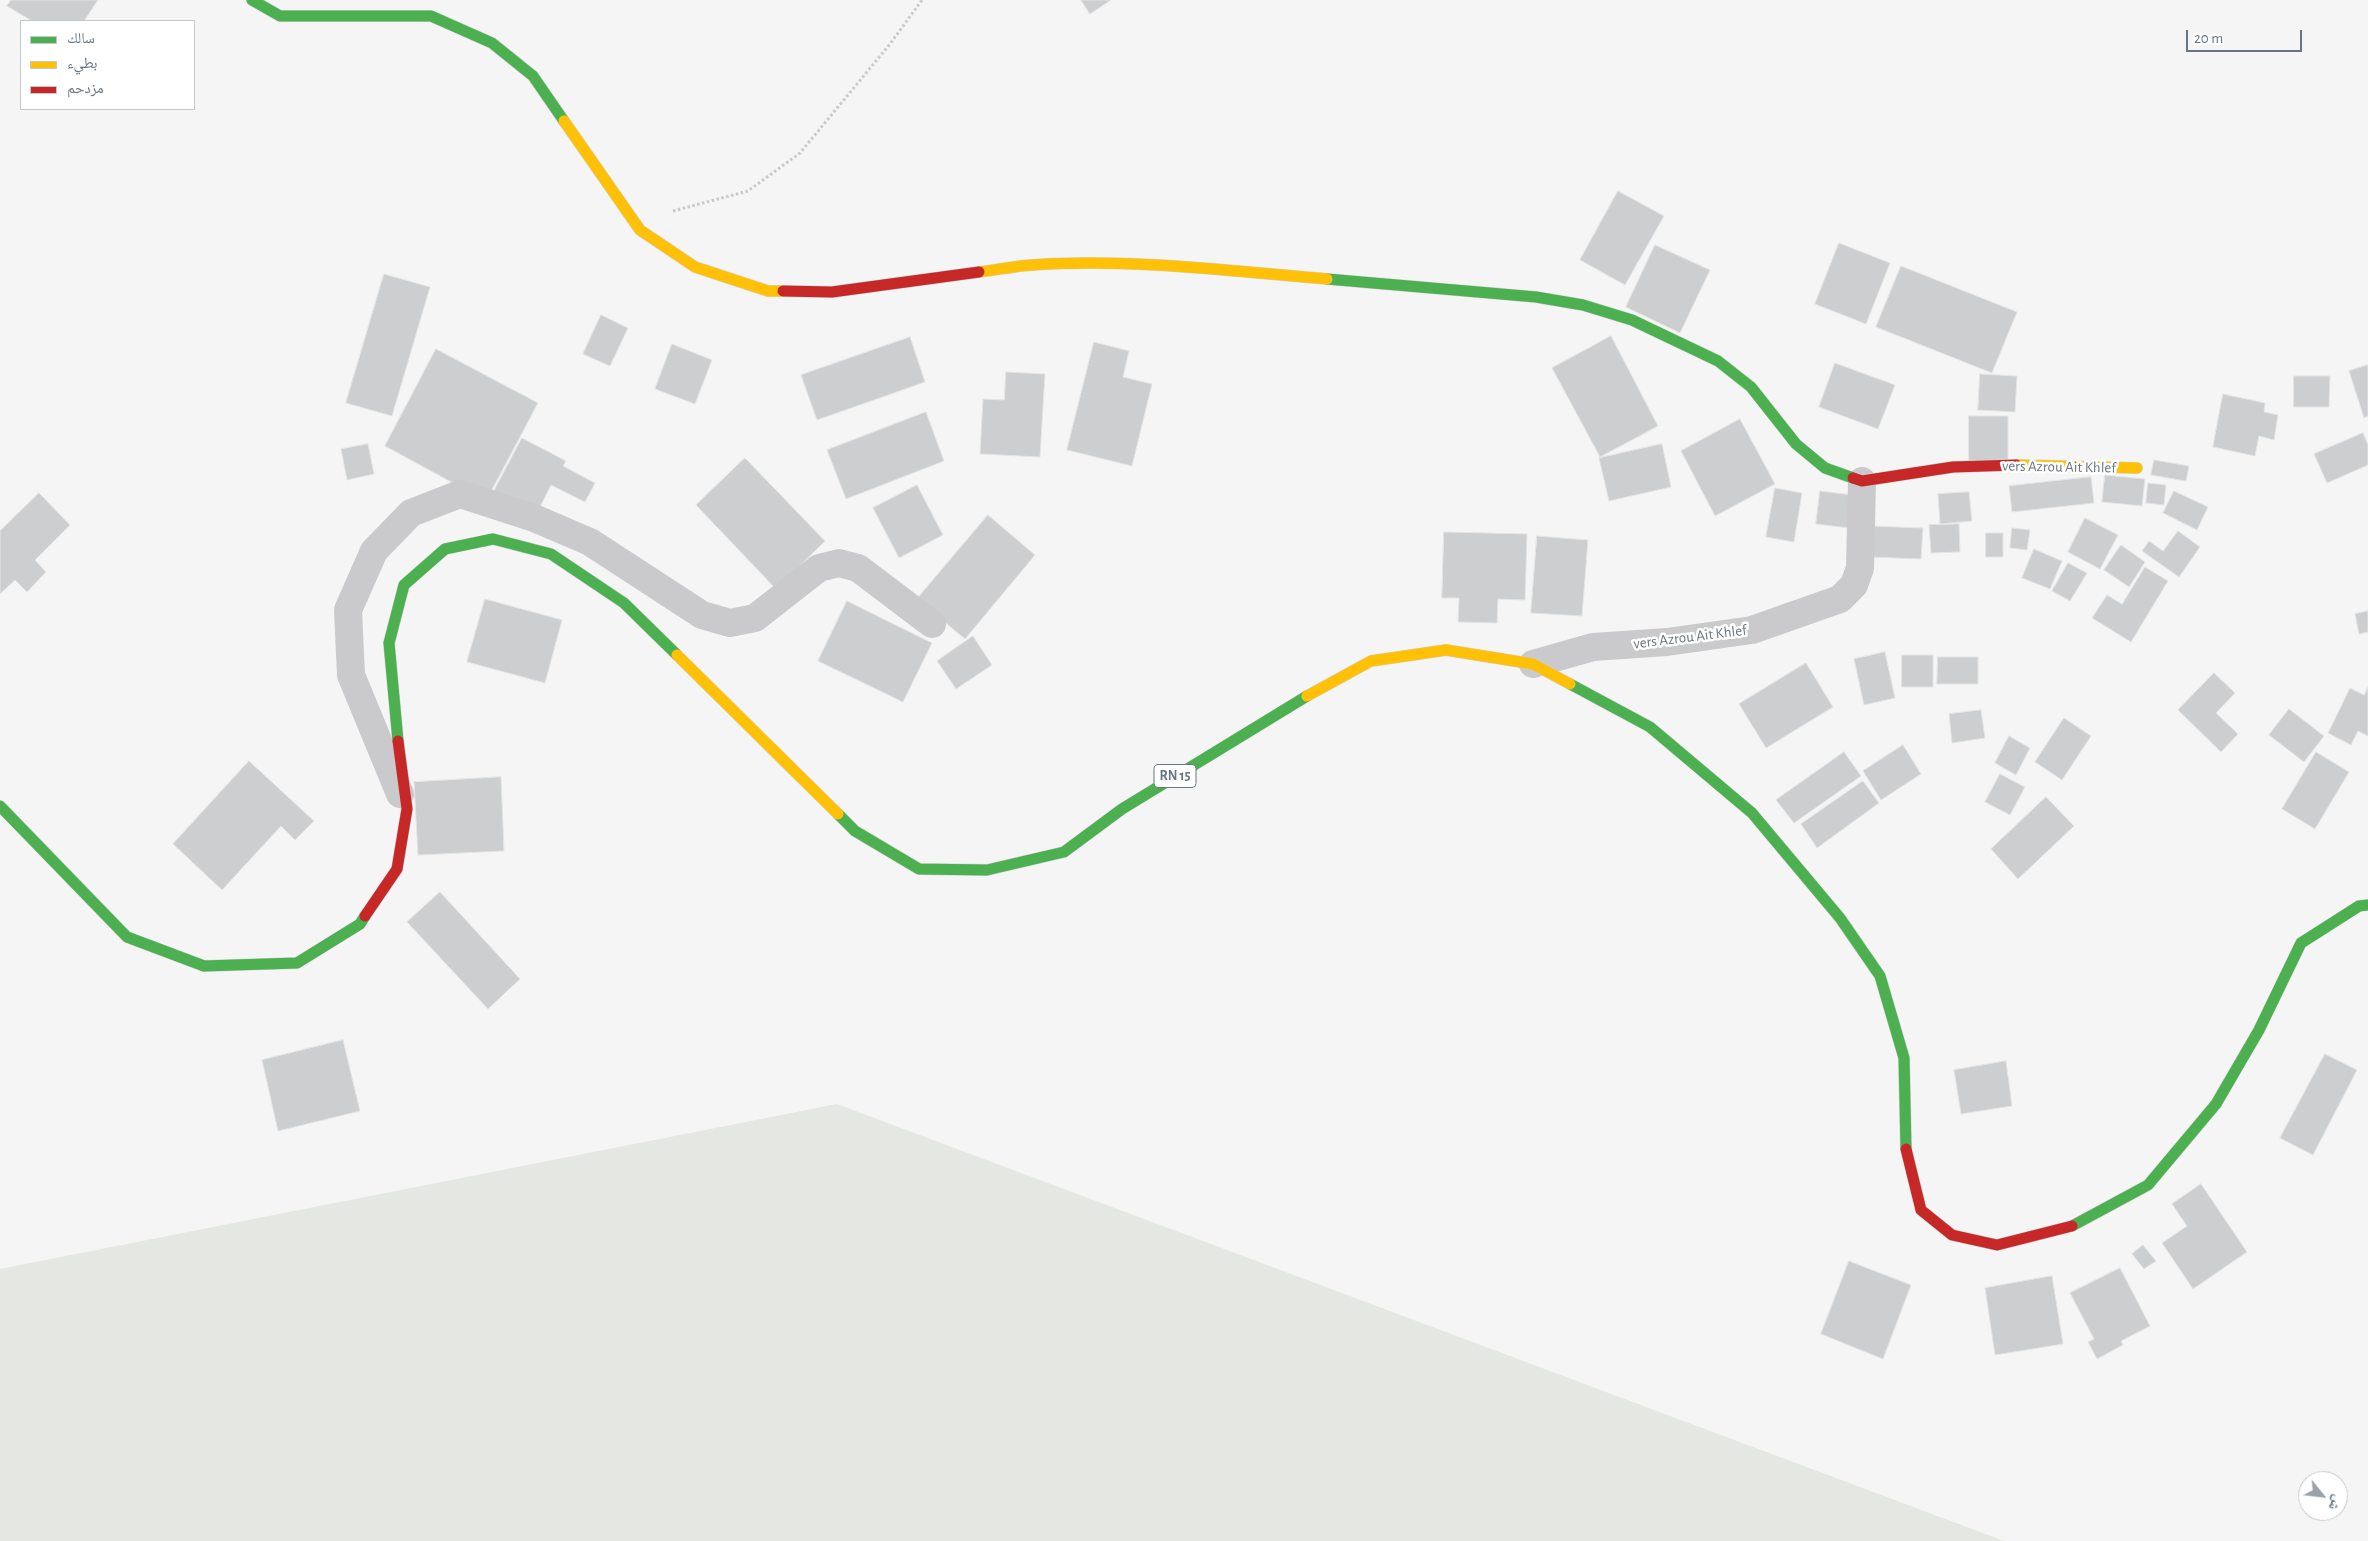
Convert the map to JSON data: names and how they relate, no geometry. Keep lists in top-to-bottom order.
{
  "streets": {
    "main road": ["vers Azrou Ait Khlef", "RN 15"]
  },
  "crossings": [
    ["vers Azrou Ait Khlef", "RN 15"]
  ],
  "legend": ["سالك", "بطيء", "مزدحم"],
  "scale_bar": "20 m",
  "north": "bottom right"
}
